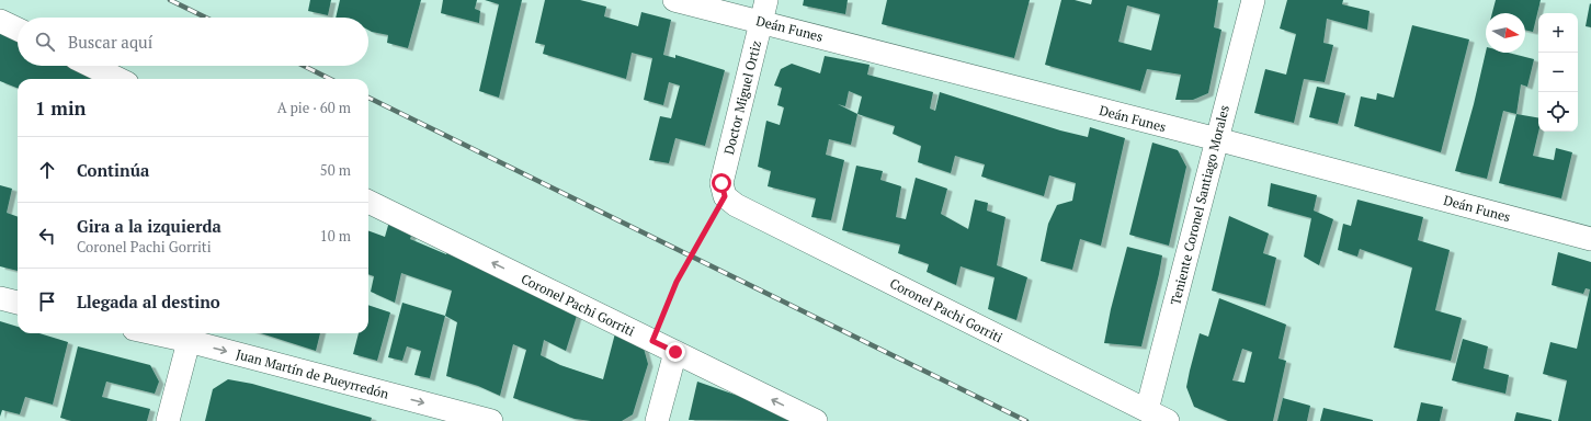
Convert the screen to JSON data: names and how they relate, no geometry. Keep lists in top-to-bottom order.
{
  "streets": {
    "street": [
      "Deán Funes",
      "Doctor Miguel Ortiz",
      "Teniente Coronel Santiago Morales",
      "Coronel Pachi Gorriti",
      "Juan Martín de Pueyrredón"
    ]
  },
  "crossings": [
    ["Deán Funes", "Doctor Miguel Ortiz"],
    ["Deán Funes", "Teniente Coronel Santiago Morales"],
    ["Doctor Miguel Ortiz", "Coronel Pachi Gorriti"],
    ["Teniente Coronel Santiago Morales", "Coronel Pachi Gorriti"]
  ],
  "one_way": ["Juan Martín de Pueyrredón"],
  "north": "right",
  "page": {
    "map_buttons": ["+", "−"],
    "search": "Buscar aquí",
    "heading": ["1 min", "A pie · 60 m"],
    "list": [
      ["Continúa", "50 m"],
      ["Gira a la izquierda", "Coronel Pachi Gorriti", "10 m"],
      "Llegada al destino"
    ]
  }
}
